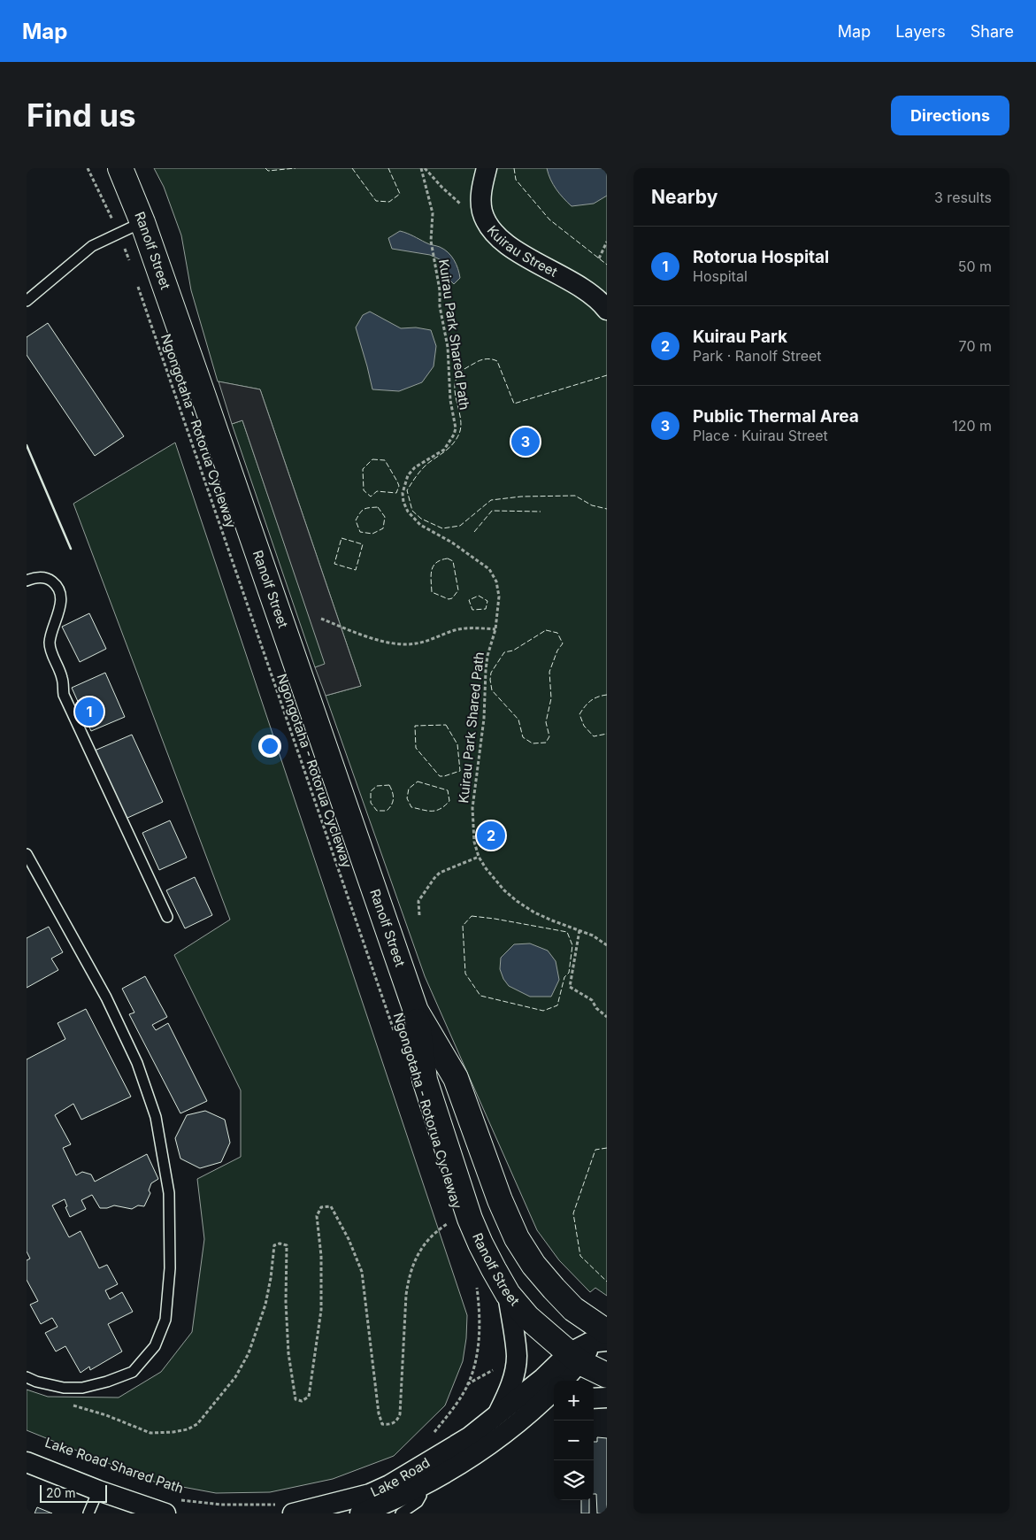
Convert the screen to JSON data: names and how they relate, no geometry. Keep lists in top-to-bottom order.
{
  "streets": {
    "main road": ["Ranolf Street"],
    "street": ["Kuirau Street", "Lake Road"],
    "path": ["Kuirau Park Shared Path", "Ngongotaha - Rotorua Cycleway", "Lake Road Shared Path"]
  },
  "crossings": [
    ["Ranolf Street", "Lake Road"],
    ["Lake Road Shared Path", "Lake Road"]
  ],
  "scale_bar": "20 m",
  "page": {
    "header": "Map",
    "nav": ["Map", "Layers", "Share"],
    "buttons": "Directions",
    "title": "Find us",
    "heading": ["Nearby", "3 results"],
    "list": [
      {
        "mark": "1",
        "name": "Rotorua Hospital",
        "note": "Hospital",
        "value": "50 m"
      },
      {
        "mark": "2",
        "name": "Kuirau Park",
        "note": "Park · Ranolf Street",
        "value": "70 m"
      },
      {
        "mark": "3",
        "name": "Public Thermal Area",
        "note": "Place · Kuirau Street",
        "value": "120 m"
      }
    ],
    "pins": ["3", "1", "2"],
    "map_buttons": ["+", "−"],
    "scale": "20 m"
  }
}
